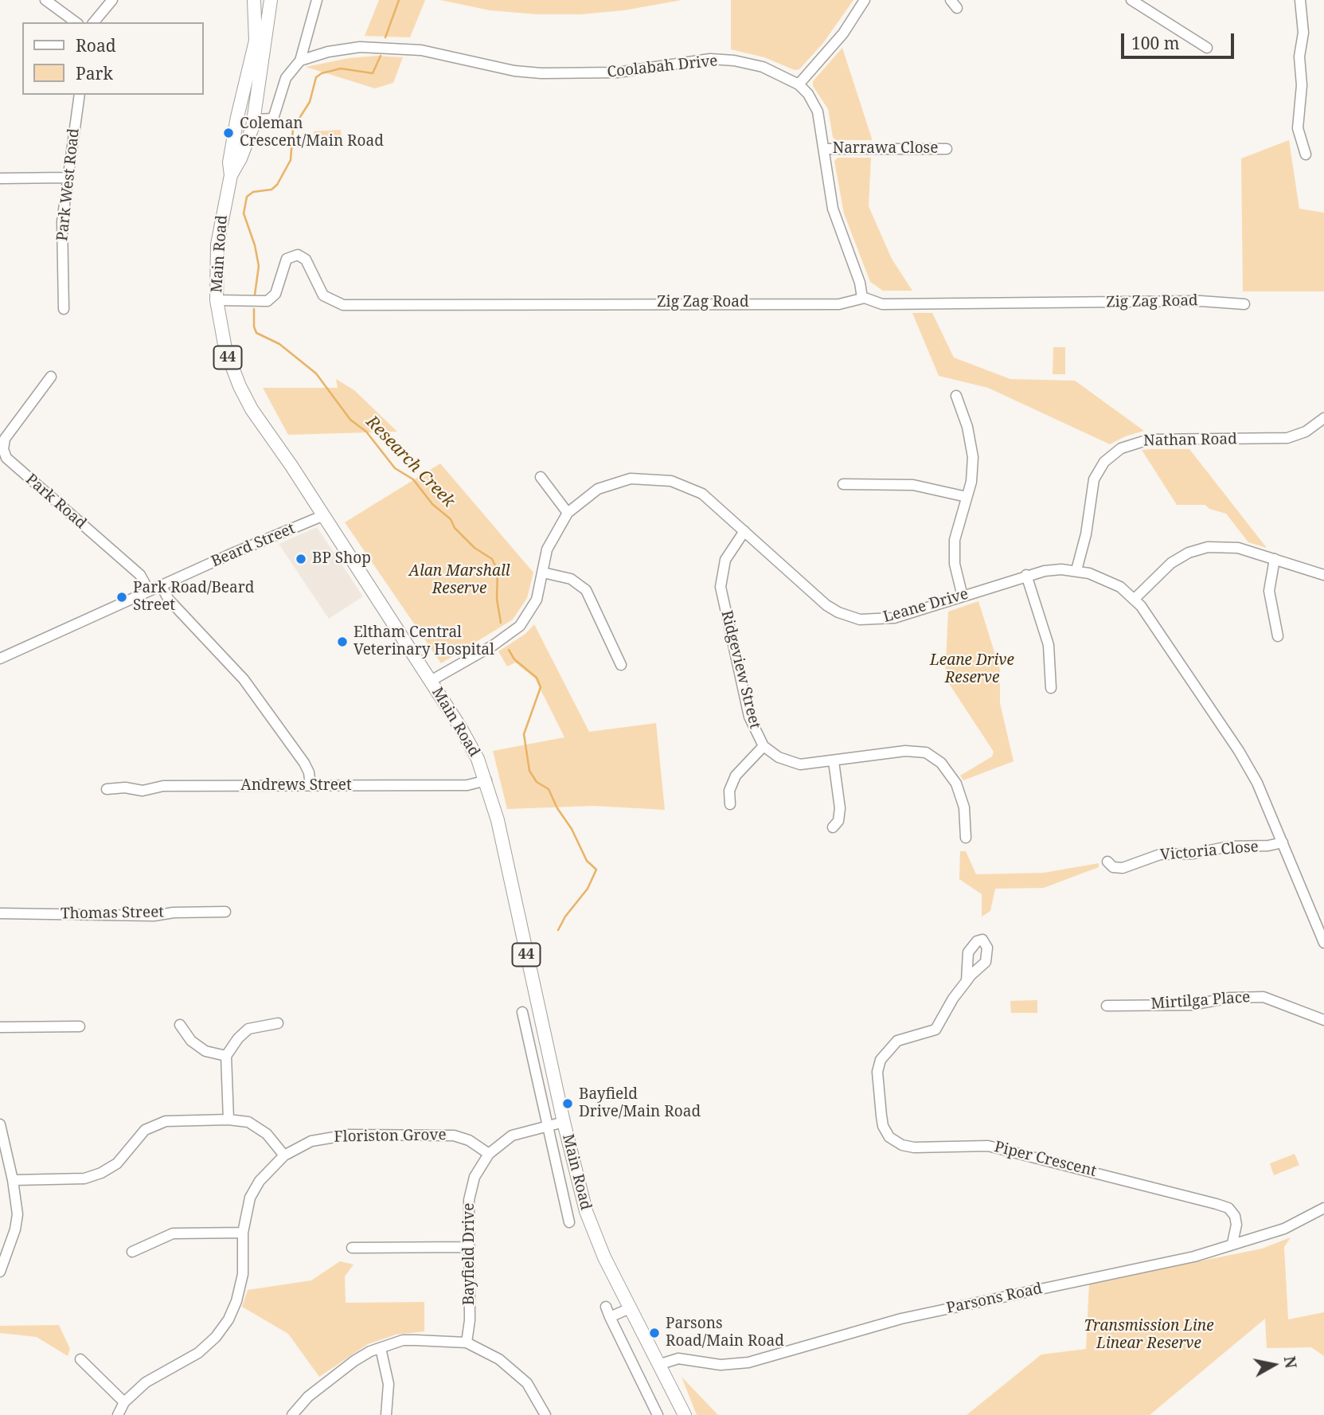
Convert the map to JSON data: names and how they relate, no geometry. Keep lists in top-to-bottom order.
{
  "streets": {
    "main road": ["Main Road", "44"],
    "street": [
      "Coolabah Drive",
      "Narrawa Close",
      "Park West Road",
      "Zig Zag Road",
      "Nathan Road",
      "Park Road",
      "Beard Street",
      "Leane Drive",
      "Ridgeview Street",
      "Andrews Street",
      "Victoria Close",
      "Thomas Street",
      "Mirtilga Place",
      "Floriston Grove",
      "Piper Crescent",
      "Bayfield Drive",
      "Parsons Road"
    ]
  },
  "crossings": [
    ["Coolabah Drive", "Narrawa Close"],
    ["Coolabah Drive", "Zig Zag Road"],
    ["Main Road", "Zig Zag Road"],
    ["Main Road", "Beard Street"],
    ["Main Road", "Leane Drive"],
    ["Main Road", "Andrews Street"],
    ["Main Road", "Bayfield Drive"],
    ["Main Road", "Parsons Road"],
    ["Nathan Road", "Leane Drive"],
    ["Park Road", "Beard Street"],
    ["Leane Drive", "Ridgeview Street"],
    ["Leane Drive", "Victoria Close"],
    ["Floriston Grove", "Bayfield Drive"],
    ["Piper Crescent", "Parsons Road"]
  ],
  "water": ["Research Creek"],
  "parks": ["Alan Marshall Reserve", "Leane Drive Reserve", "Transmission Line Linear Reserve"],
  "places": [
    "Coleman Crescent/Main Road",
    "BP Shop",
    "Park Road/Beard Street",
    "Eltham Central Veterinary Hospital",
    "Bayfield Drive/Main Road",
    "Parsons Road/Main Road"
  ],
  "legend": ["Road", "Park"],
  "scale_bar": "100 m",
  "north": "right"
}
